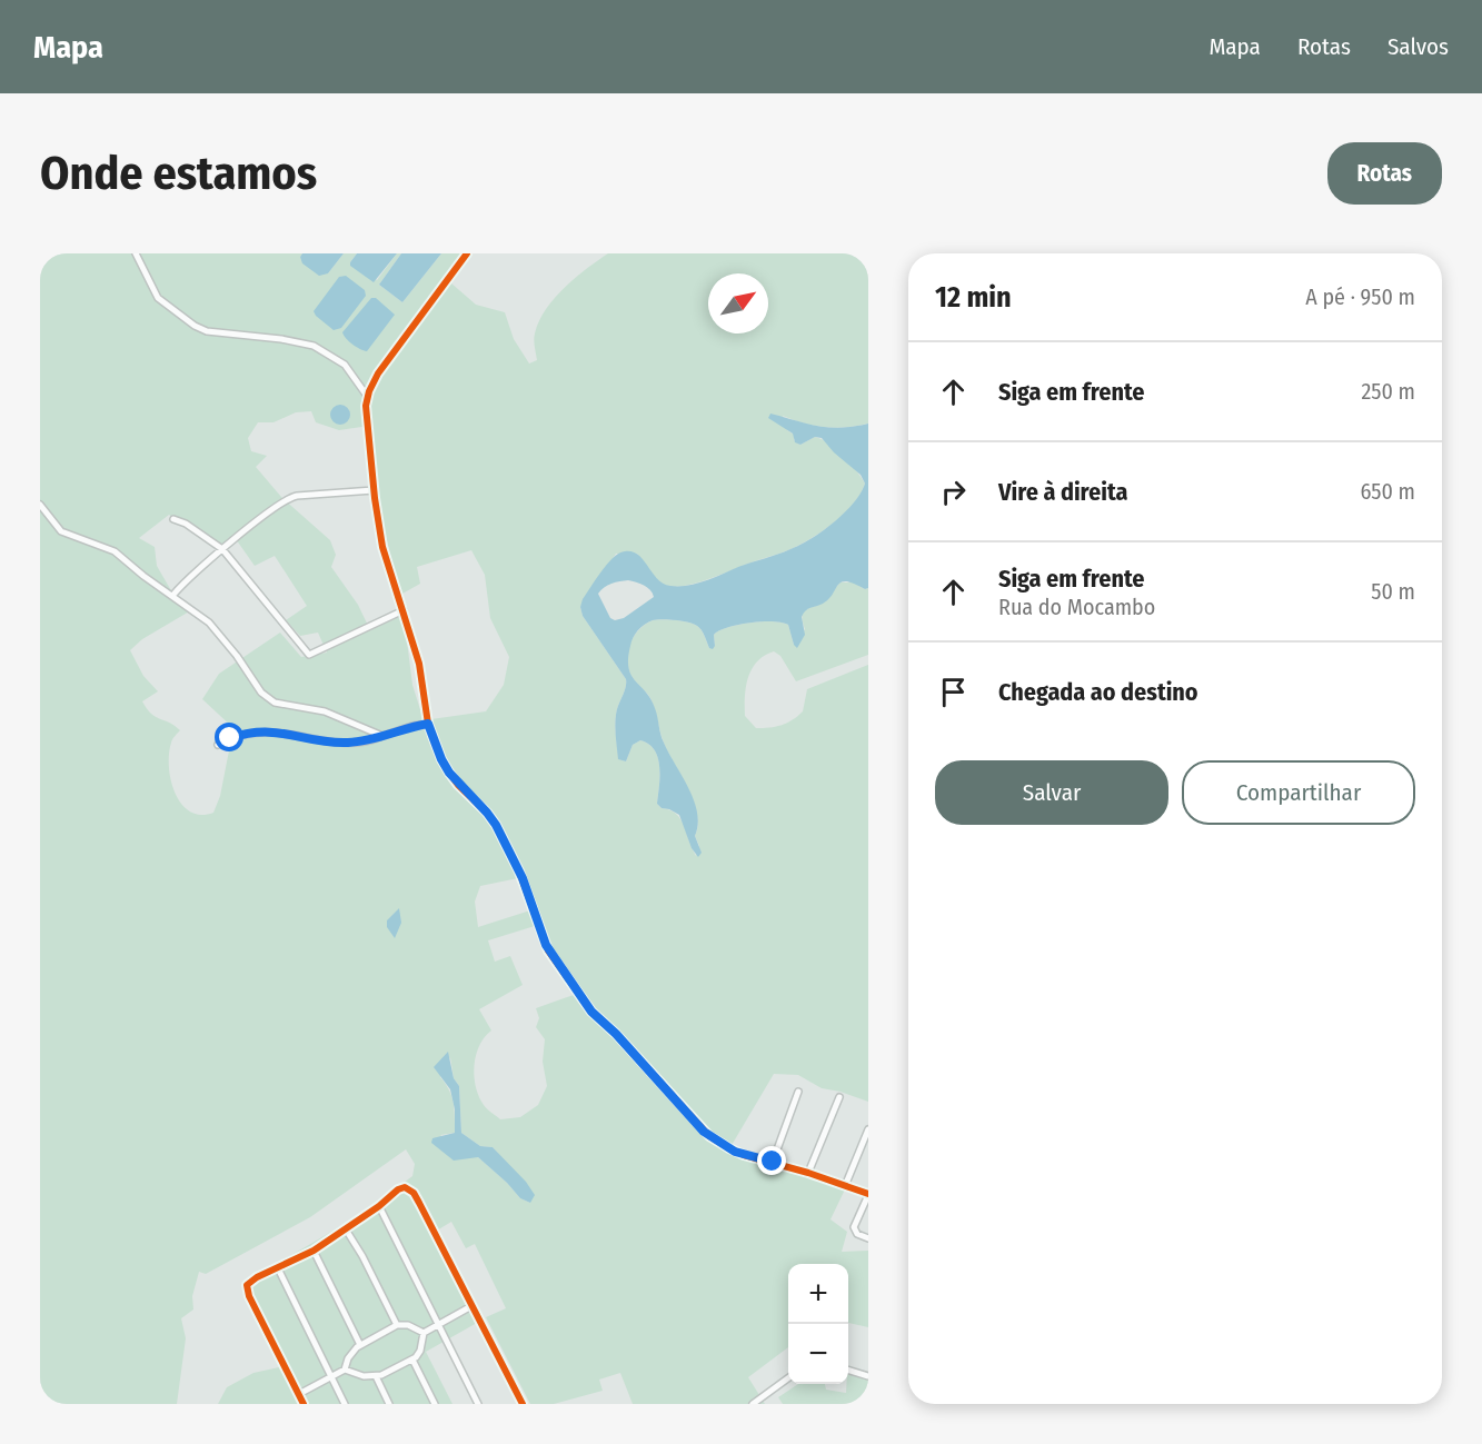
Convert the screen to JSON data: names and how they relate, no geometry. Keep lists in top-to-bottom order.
{
  "north": "top right",
  "page": {
    "header": "Mapa",
    "nav": ["Mapa", "Rotas", "Salvos"],
    "buttons": [
      "Rotas",
      ["Salvar", "Compartilhar"]
    ],
    "title": "Onde estamos",
    "heading": ["12 min", "A pé · 950 m"],
    "list": [
      ["Siga em frente", "250 m"],
      ["Vire à direita", "650 m"],
      ["Siga em frente", "Rua do Mocambo", "50 m"],
      "Chegada ao destino"
    ],
    "map_buttons": ["+", "−"]
  }
}
